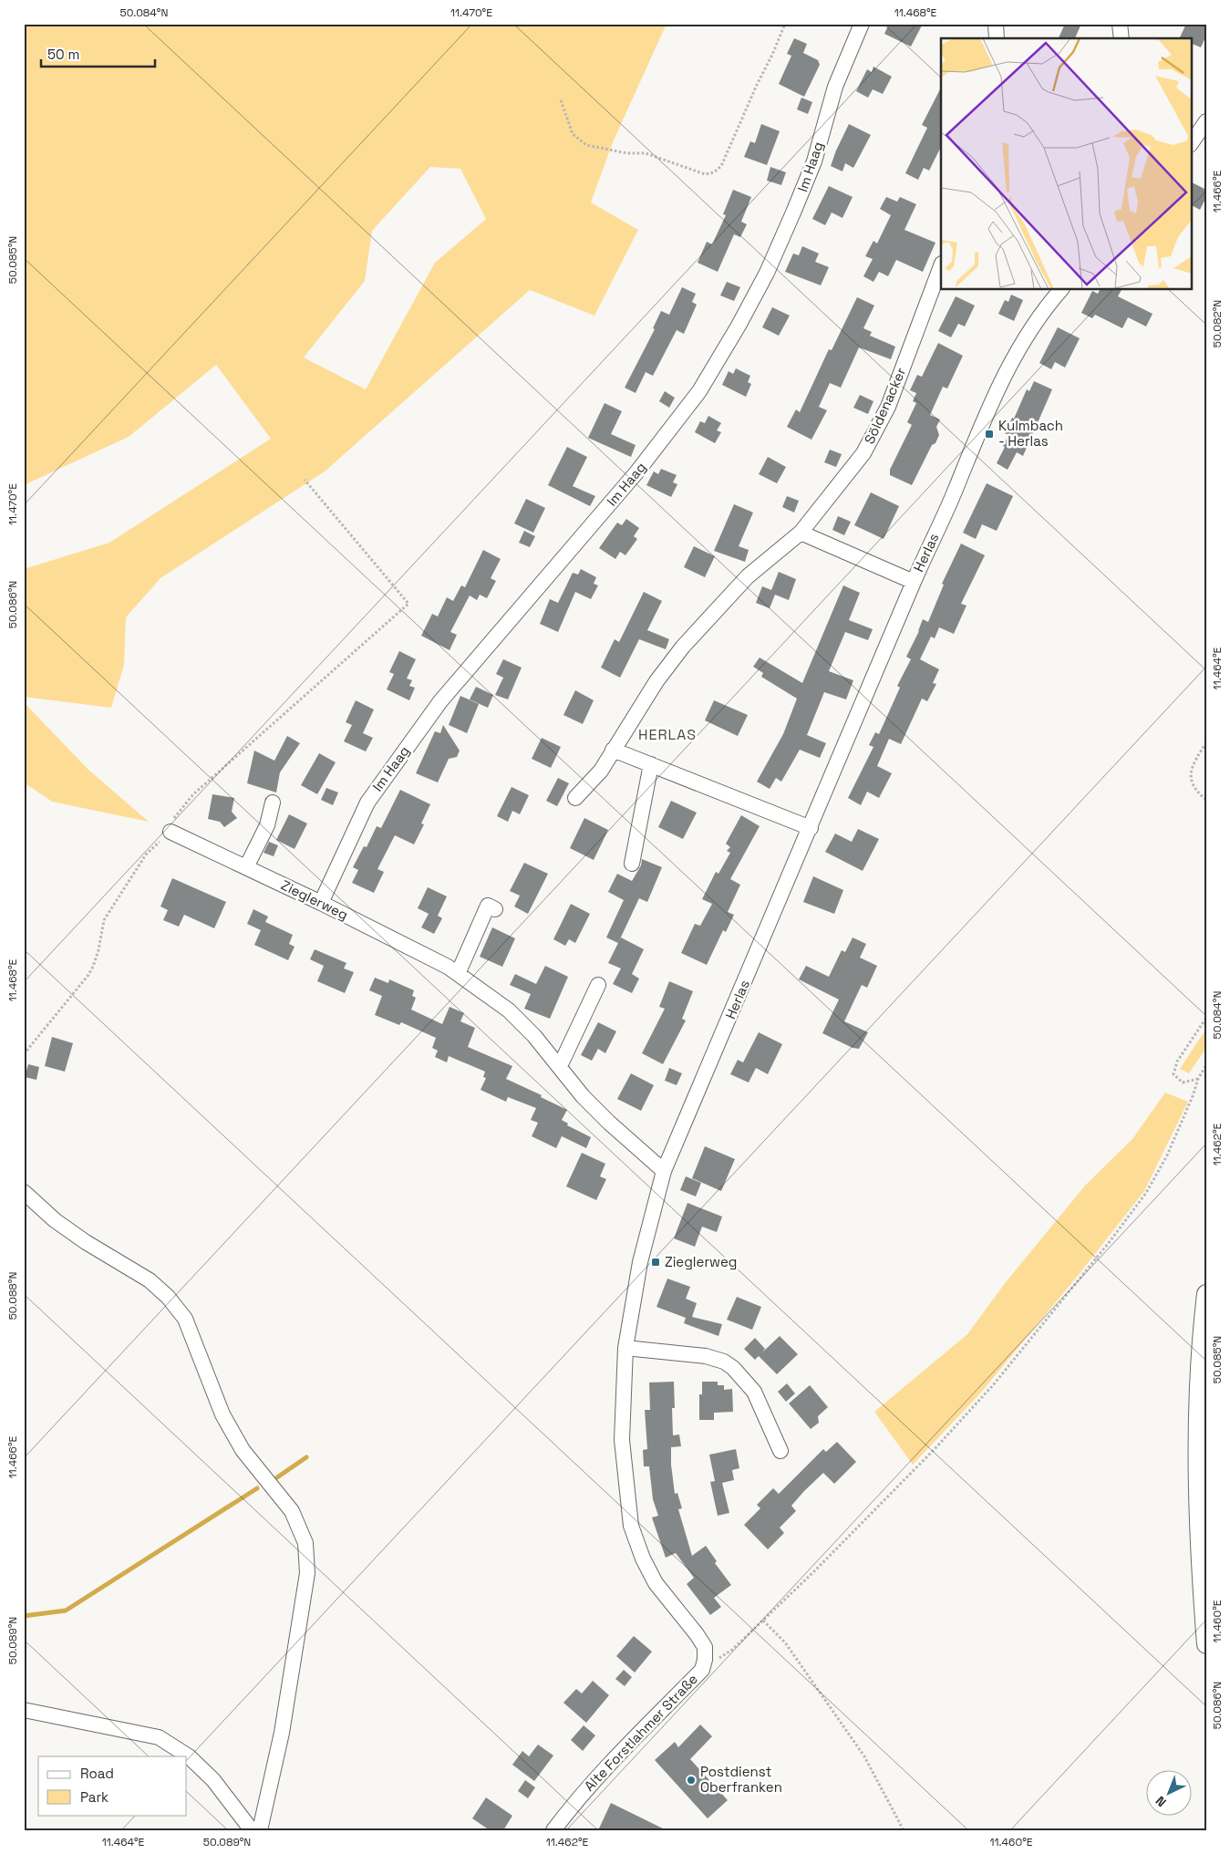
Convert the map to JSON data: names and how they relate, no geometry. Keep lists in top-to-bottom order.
{
  "streets": {
    "street": [
      "Im Haag",
      "Söldenacker",
      "Herlas",
      "Zieglerweg",
      "Alte Forstlahmer Straße"
    ]
  },
  "crossings": [
    ["Im Haag", "Zieglerweg"],
    ["Herlas", "Zieglerweg"],
    ["Herlas", "Alte Forstlahmer Straße"],
    ["Zieglerweg", "Alte Forstlahmer Straße"]
  ],
  "districts": ["HERLAS"],
  "places": {
    "transit": ["Kulmbach - Herlas", "Zieglerweg"],
    "other": ["Postdienst Oberfranken"]
  },
  "legend": ["Road", "Park"],
  "scale_bar": "50 m",
  "north": "bottom left",
  "coordinates": [
    "50.084°N",
    "11.470°E",
    "11.468°E",
    "11.466°E",
    "50.085°N",
    "50.082°N",
    "50.086°N",
    "11.464°E",
    "11.462°E",
    "50.088°N",
    "11.460°E",
    "50.089°N"
  ]
}
